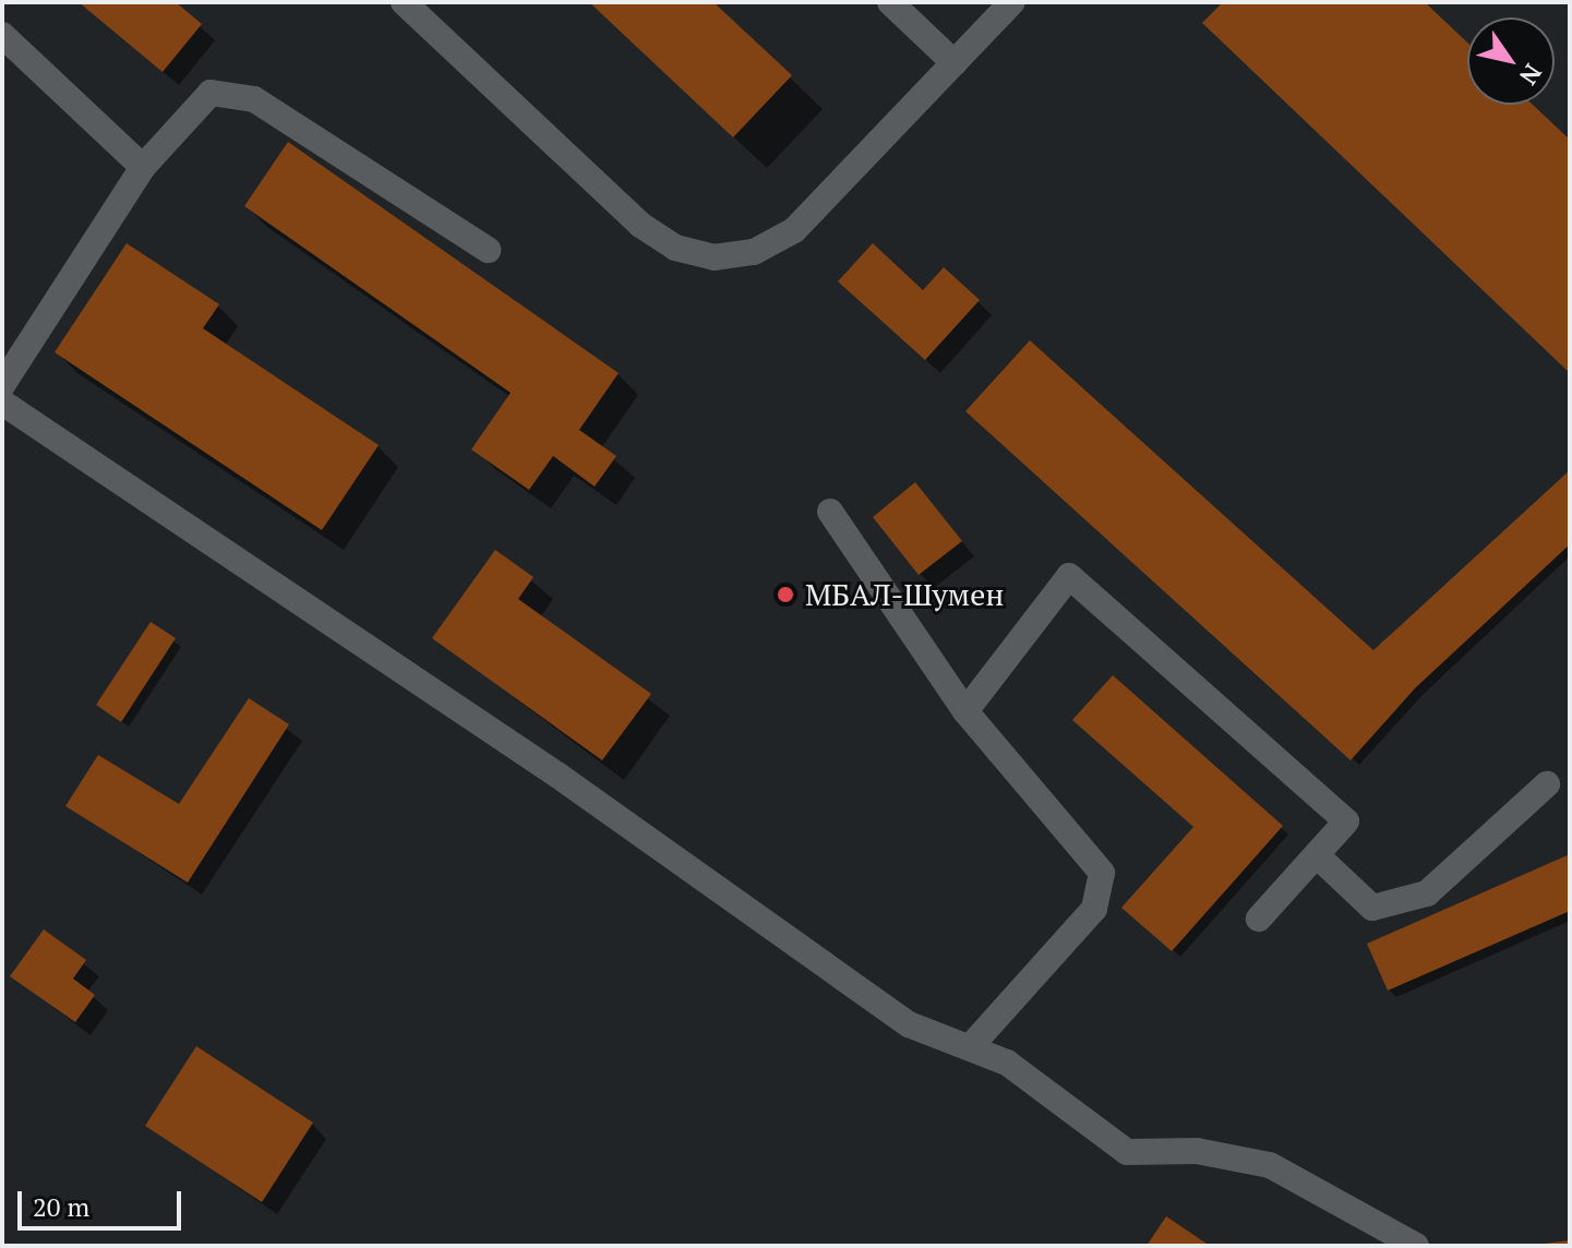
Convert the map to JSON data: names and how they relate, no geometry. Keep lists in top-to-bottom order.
{
  "places": ["МБАЛ-Шумен"],
  "scale_bar": "20 m",
  "north": "bottom right"
}
